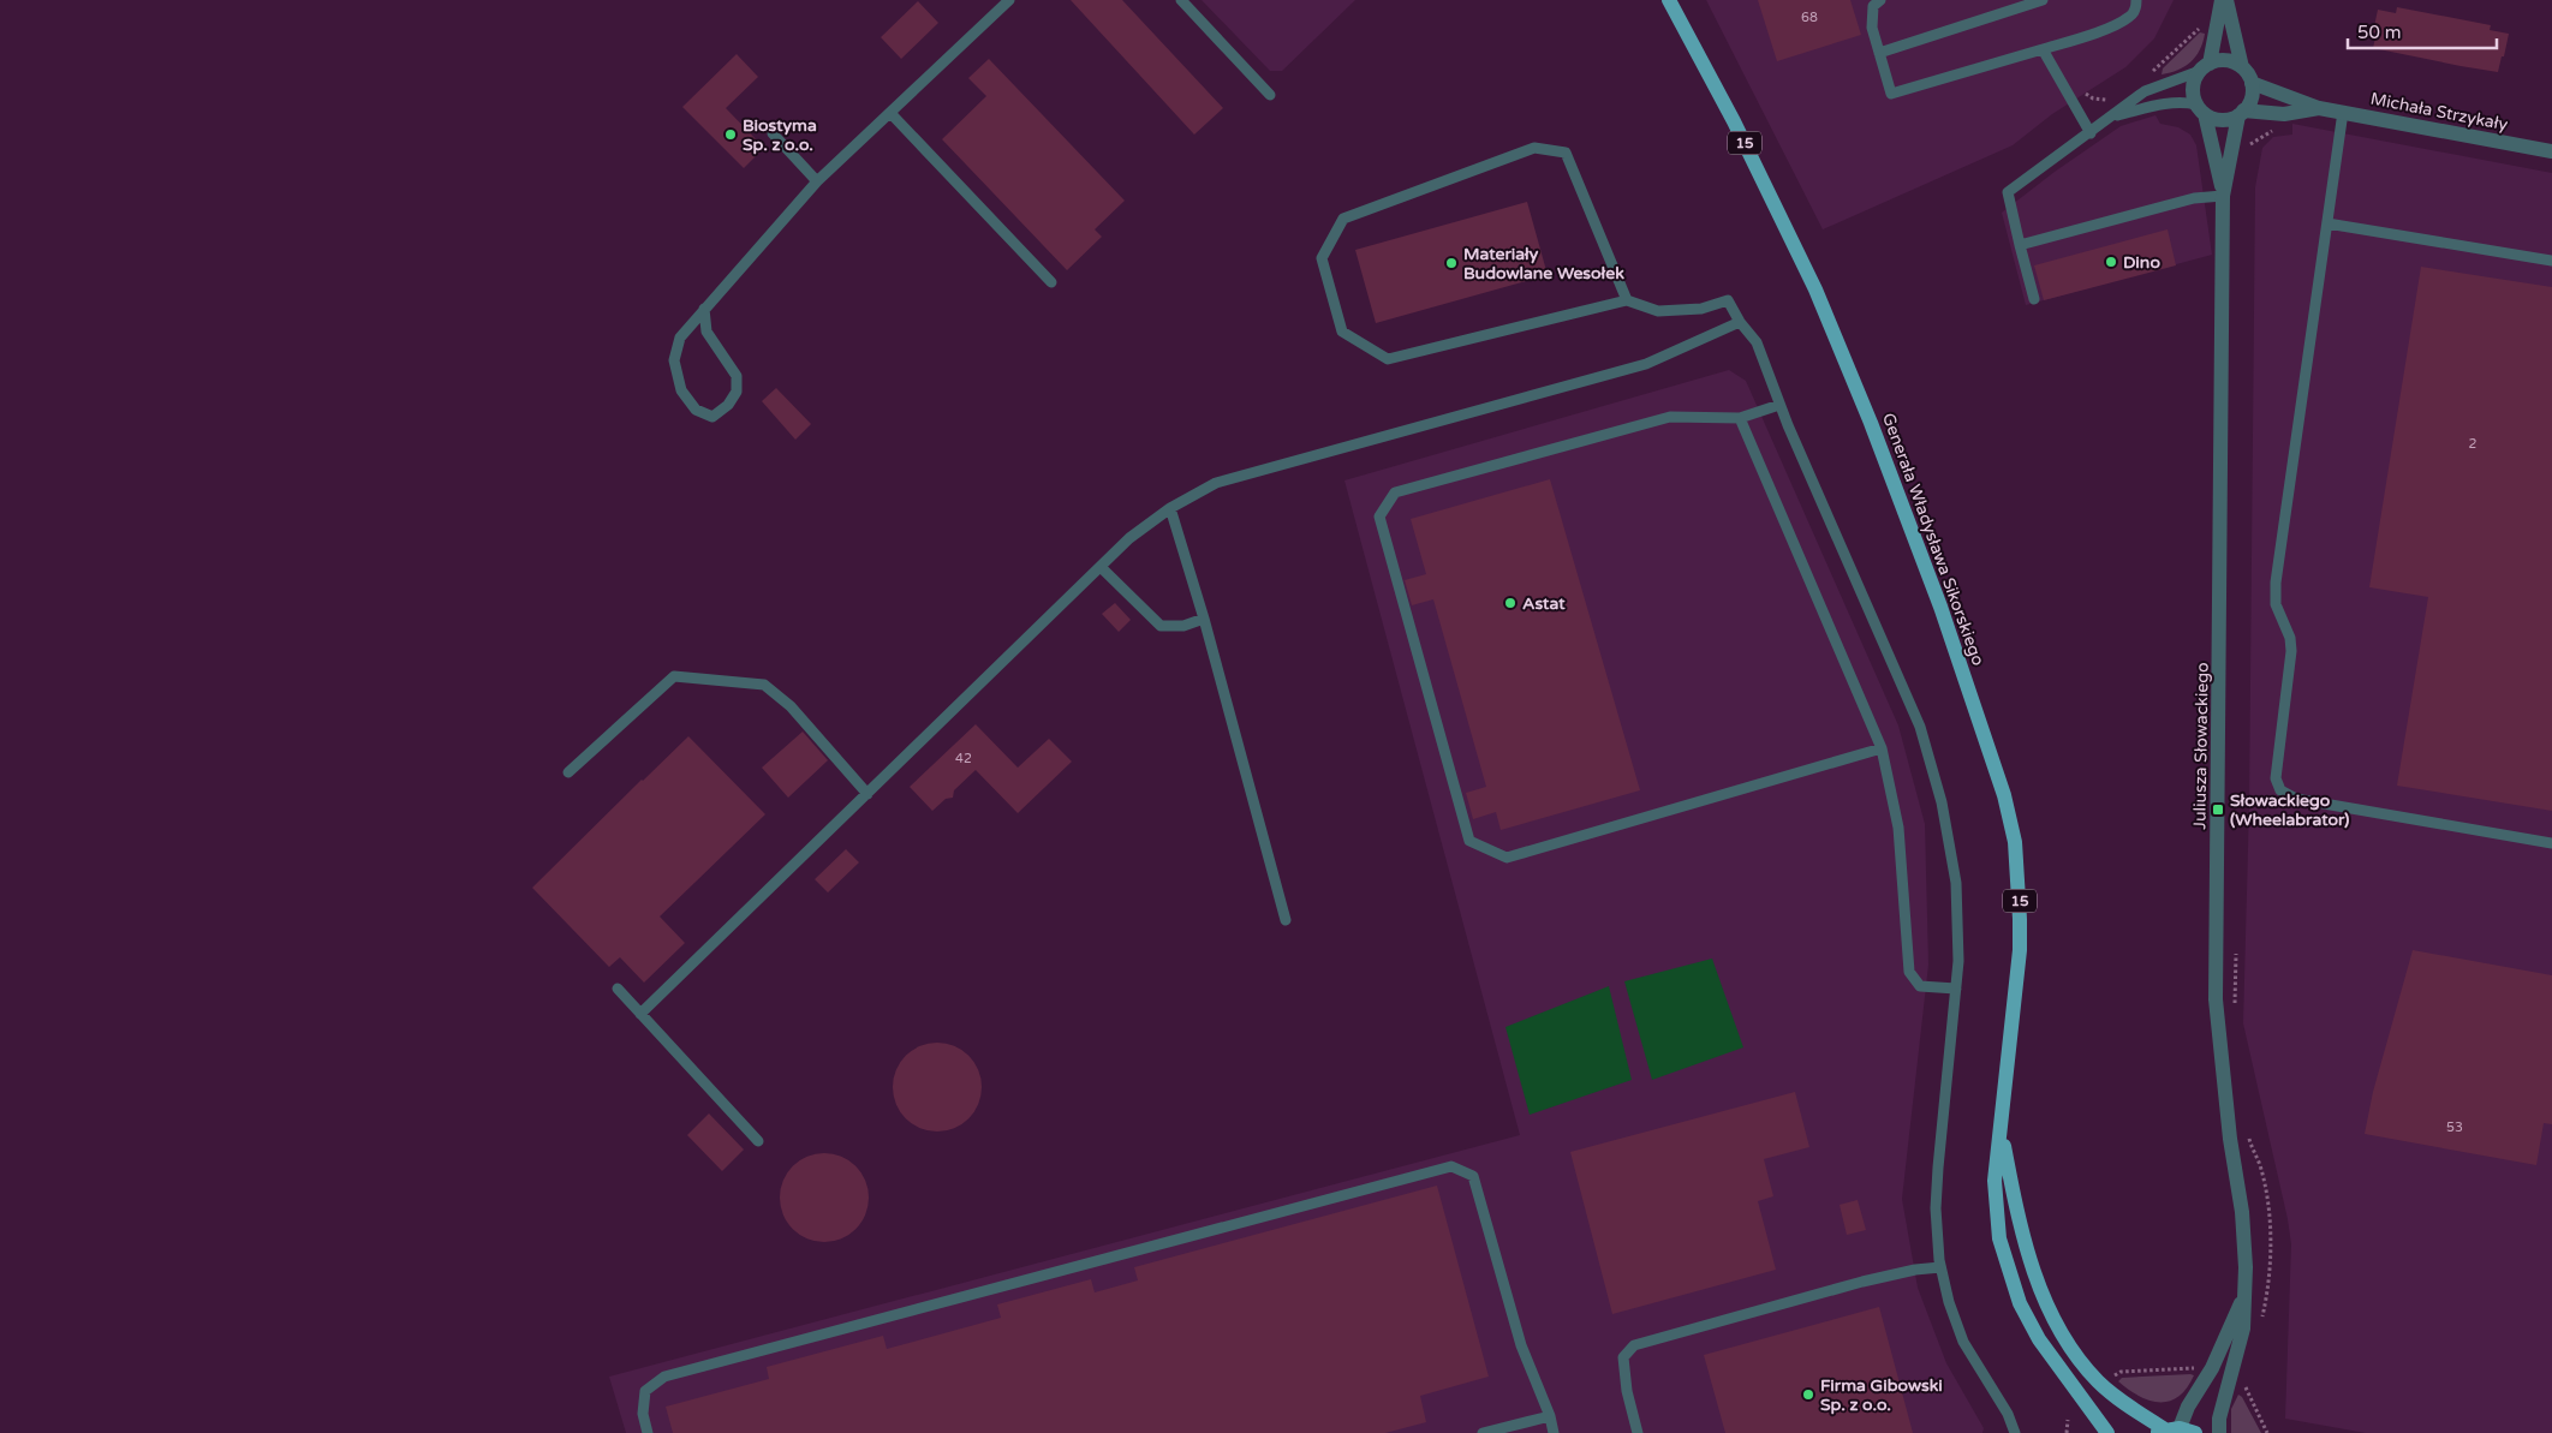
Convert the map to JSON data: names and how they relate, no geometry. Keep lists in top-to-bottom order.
{
  "streets": {
    "main road": ["15", "Generała Władysława Sikorskiego"],
    "street": ["Michała Strzykały", "Juliusza Słowackiego"]
  },
  "crossings": [
    ["Michała Strzykały", "Juliusza Słowackiego"],
    ["15", "Generała Władysława Sikorskiego"],
    ["15", "Juliusza Słowackiego"],
    ["Generała Władysława Sikorskiego", "Juliusza Słowackiego"]
  ],
  "places": {
    "other": [
      "Biostyma Sp. z o.o.",
      "Dino",
      "Materiały Budowlane Wesołek",
      "Astat",
      "Firma Gibowski Sp. z o.o."
    ],
    "transit": ["Słowackiego (Wheelabrator)"]
  },
  "house_numbers": [
    "68",
    "2",
    "42",
    "53"
  ],
  "scale_bar": "50 m"
}
